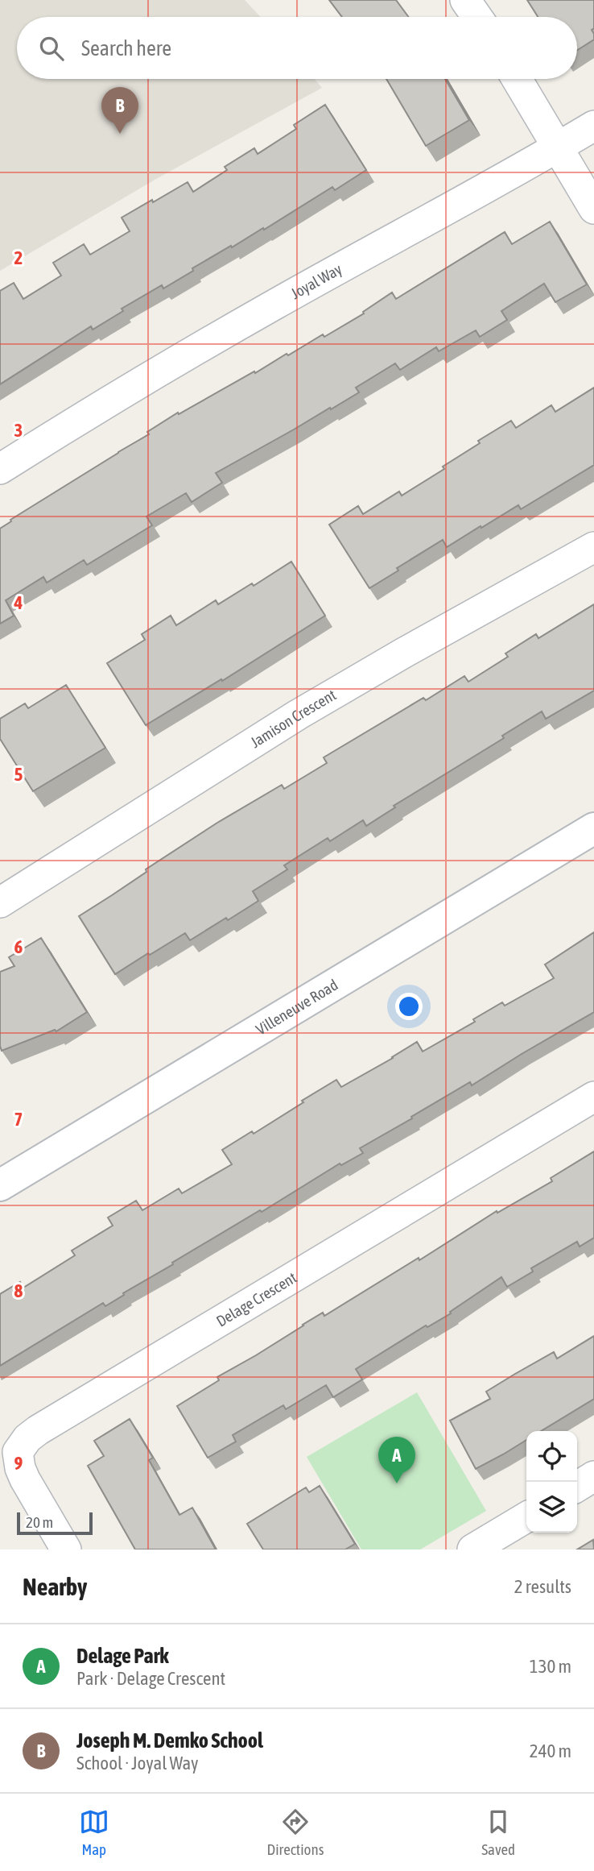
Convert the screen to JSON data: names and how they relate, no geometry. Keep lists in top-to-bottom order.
{
  "streets": {
    "main road": ["Villeneuve Road"],
    "street": ["Joyal Way", "Jamison Crescent", "Delage Crescent"]
  },
  "scale_bar": "20 m",
  "page": {
    "search": "Search here",
    "pins": ["B", "A"],
    "scale": "20 m",
    "heading": ["Nearby", "2 results"],
    "list": [
      {
        "mark": "A",
        "name": "Delage Park",
        "note": "Park · Delage Crescent",
        "value": "130 m"
      },
      {
        "mark": "B",
        "name": "Joseph M. Demko School",
        "note": "School · Joyal Way",
        "value": "240 m"
      }
    ],
    "nav": ["Map", "Directions", "Saved"]
  },
  "grid": {
    "rows": [
      "2",
      "3",
      "4",
      "5",
      "6",
      "7",
      "8",
      "9"
    ]
  }
}
